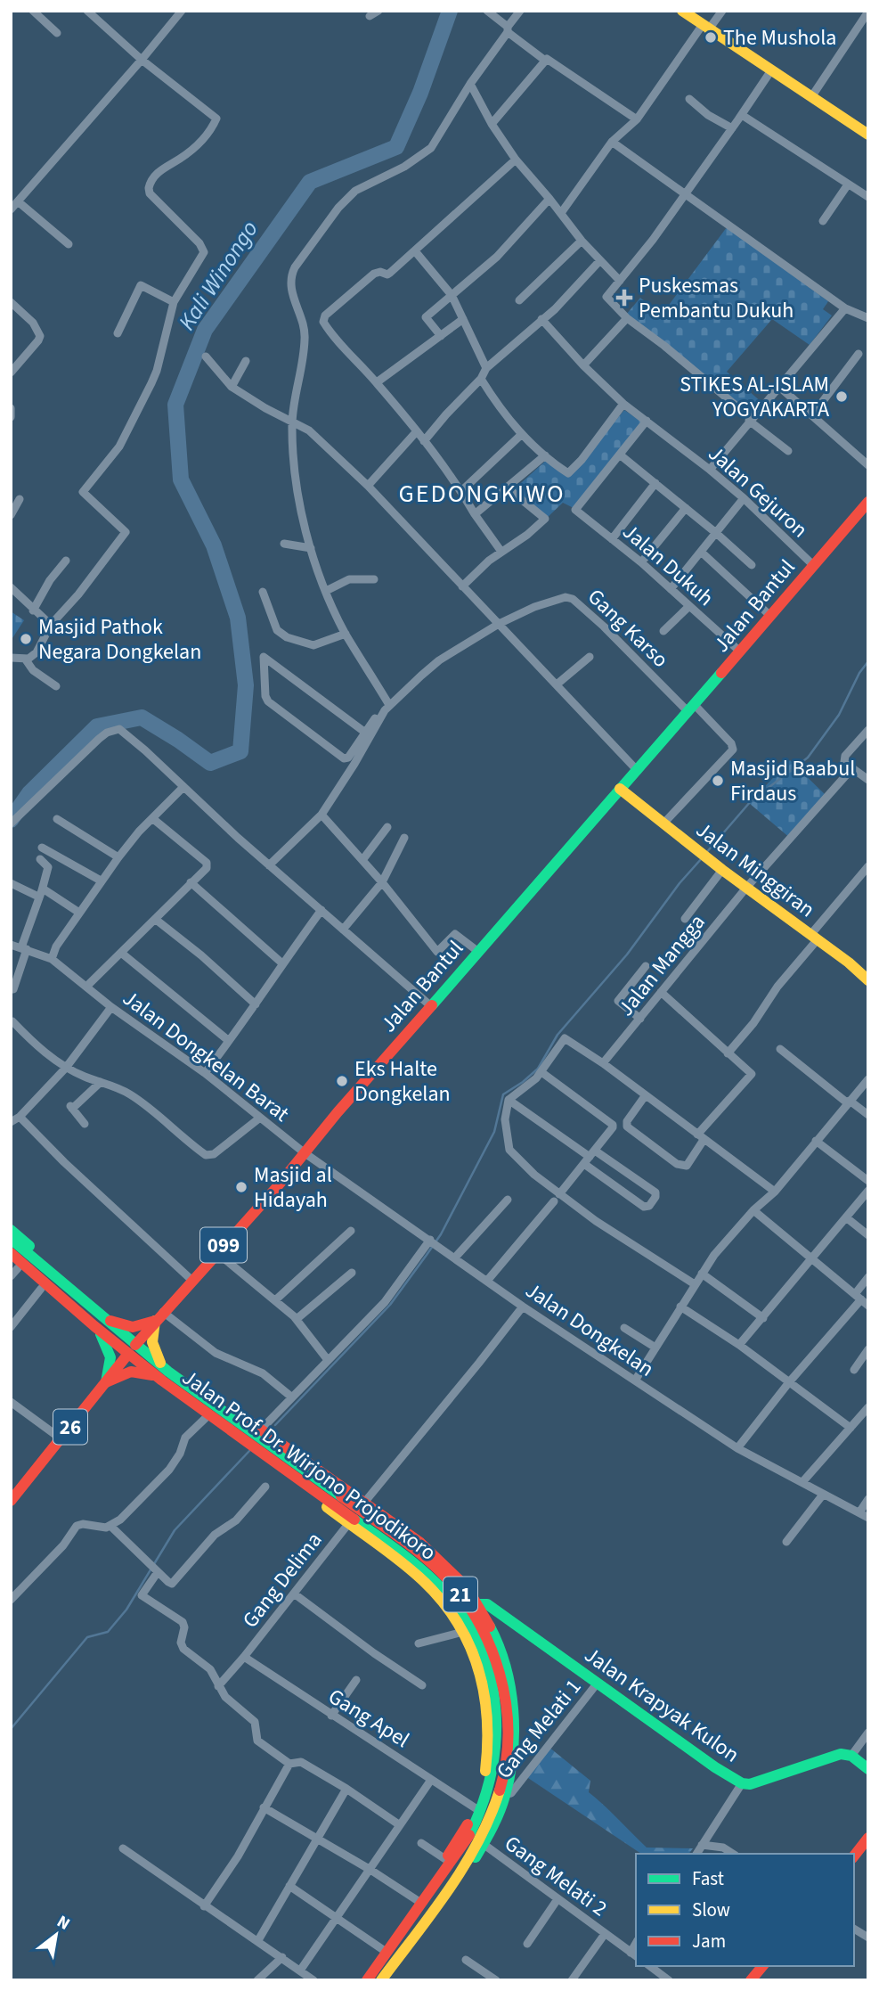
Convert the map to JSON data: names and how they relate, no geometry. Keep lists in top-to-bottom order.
{
  "streets": {
    "main road": [
      "Jalan Bantul",
      "Jalan Minggiran",
      "099",
      "26",
      "Jalan Prof. Dr. Wirjono Projodikoro",
      "21",
      "Jalan Krapyak Kulon"
    ],
    "street": [
      "Jalan Gejuron",
      "Jalan Dukuh",
      "Gang Karso",
      "Jalan Mangga",
      "Jalan Dongkelan Barat",
      "Jalan Dongkelan",
      "Gang Delima",
      "Gang Apel",
      "Gang Melati 1",
      "Gang Melati 2"
    ]
  },
  "crossings": [
    ["Jalan Gejuron", "Jalan Bantul"],
    ["Jalan Dukuh", "Jalan Bantul"],
    ["Jalan Bantul", "Gang Karso"],
    ["Jalan Bantul", "Jalan Minggiran"],
    ["Jalan Bantul", "Jalan Dongkelan Barat"],
    ["Jalan Bantul", "Jalan Dongkelan"],
    ["Jalan Bantul", "Jalan Prof. Dr. Wirjono Projodikoro"],
    ["Jalan Minggiran", "Jalan Mangga"],
    ["Jalan Dongkelan Barat", "Jalan Dongkelan"],
    ["Jalan Prof. Dr. Wirjono Projodikoro", "21"],
    ["Gang Delima", "Gang Apel"],
    ["Jalan Krapyak Kulon", "Gang Melati 1"]
  ],
  "districts": ["GEDONGKIWO"],
  "water": ["Kali Winongo"],
  "places": {
    "other": [
      "The Mushola",
      "STIKES AL-ISLAM YOGYAKARTA",
      "Masjid Pathok Negara Dongkelan",
      "Masjid Baabul Firdaus",
      "Eks Halte Dongkelan",
      "Masjid al Hidayah"
    ],
    "health": ["Puskesmas Pembantu Dukuh"]
  },
  "legend": ["Fast", "Slow", "Jam"],
  "north": "top right"
}
